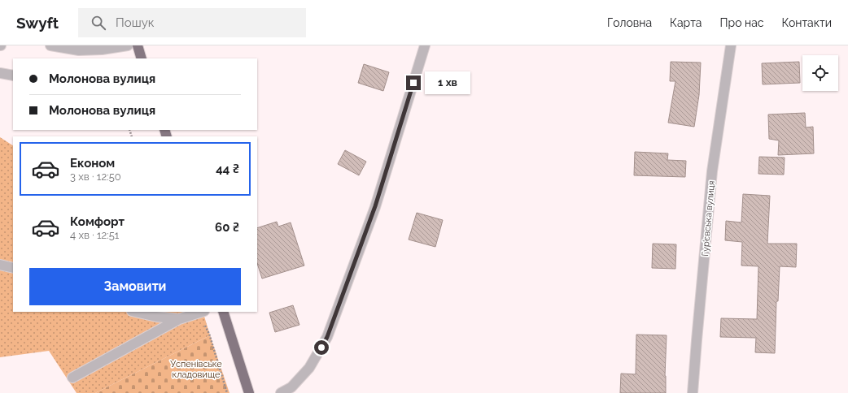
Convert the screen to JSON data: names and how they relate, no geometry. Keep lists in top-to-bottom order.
{
  "streets": {
    "street": ["Гур’євська вулиця"]
  },
  "parks": ["Успенівське кладовище"],
  "page": {
    "header": "Swyft",
    "search": "Пошук",
    "nav": [
      "Головна",
      "Карта",
      "Про нас",
      "Контакти"
    ],
    "banner": ["Молонова вулиця", "Молонова вулиця"],
    "bubble": "1 хв",
    "list": [
      {
        "name": "Економ",
        "note": "3 хв · 12:50",
        "value": "44 ₴"
      },
      {
        "name": "Комфорт",
        "note": "4 хв · 12:51",
        "value": "60 ₴"
      }
    ],
    "buttons": "Замовити"
  }
}
